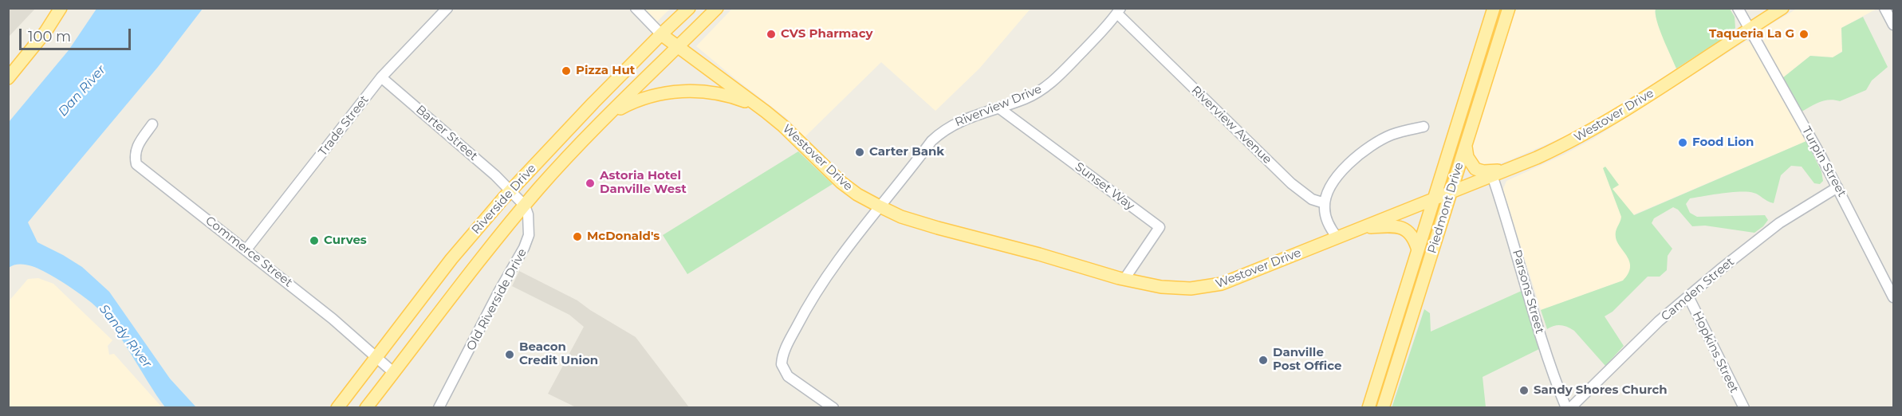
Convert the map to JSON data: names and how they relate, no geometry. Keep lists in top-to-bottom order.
{
  "streets": {
    "main road": ["Westover Drive", "Riverside Drive", "Piedmont Drive"],
    "street": [
      "Riverview Drive",
      "Riverview Avenue",
      "Trade Street",
      "Barter Street",
      "Turpin Street",
      "Sunset Way",
      "Commerce Street",
      "Camden Street",
      "Parsons Street",
      "Old Riverside Drive",
      "Hopkins Street"
    ]
  },
  "crossings": [
    ["Riverview Drive", "Westover Drive"],
    ["Riverview Drive", "Riverview Avenue"],
    ["Riverview Drive", "Sunset Way"],
    ["Westover Drive", "Turpin Street"],
    ["Westover Drive", "Sunset Way"],
    ["Westover Drive", "Riverside Drive"],
    ["Westover Drive", "Piedmont Drive"],
    ["Westover Drive", "Parsons Street"],
    ["Trade Street", "Barter Street"],
    ["Trade Street", "Commerce Street"],
    ["Barter Street", "Riverside Drive"],
    ["Turpin Street", "Camden Street"],
    ["Riverside Drive", "Commerce Street"],
    ["Riverside Drive", "Old Riverside Drive"],
    ["Camden Street", "Hopkins Street"]
  ],
  "water": ["Dan River", "Sandy River"],
  "places": [
    "CVS Pharmacy",
    "Taqueria La G",
    "Pizza Hut",
    "Food Lion",
    "Carter Bank",
    "Astoria Hotel Danville West",
    "McDonald's",
    "Curves",
    "Beacon Credit Union",
    "Danville Post Office",
    "Sandy Shores Church"
  ],
  "scale_bar": "100 m"
}
